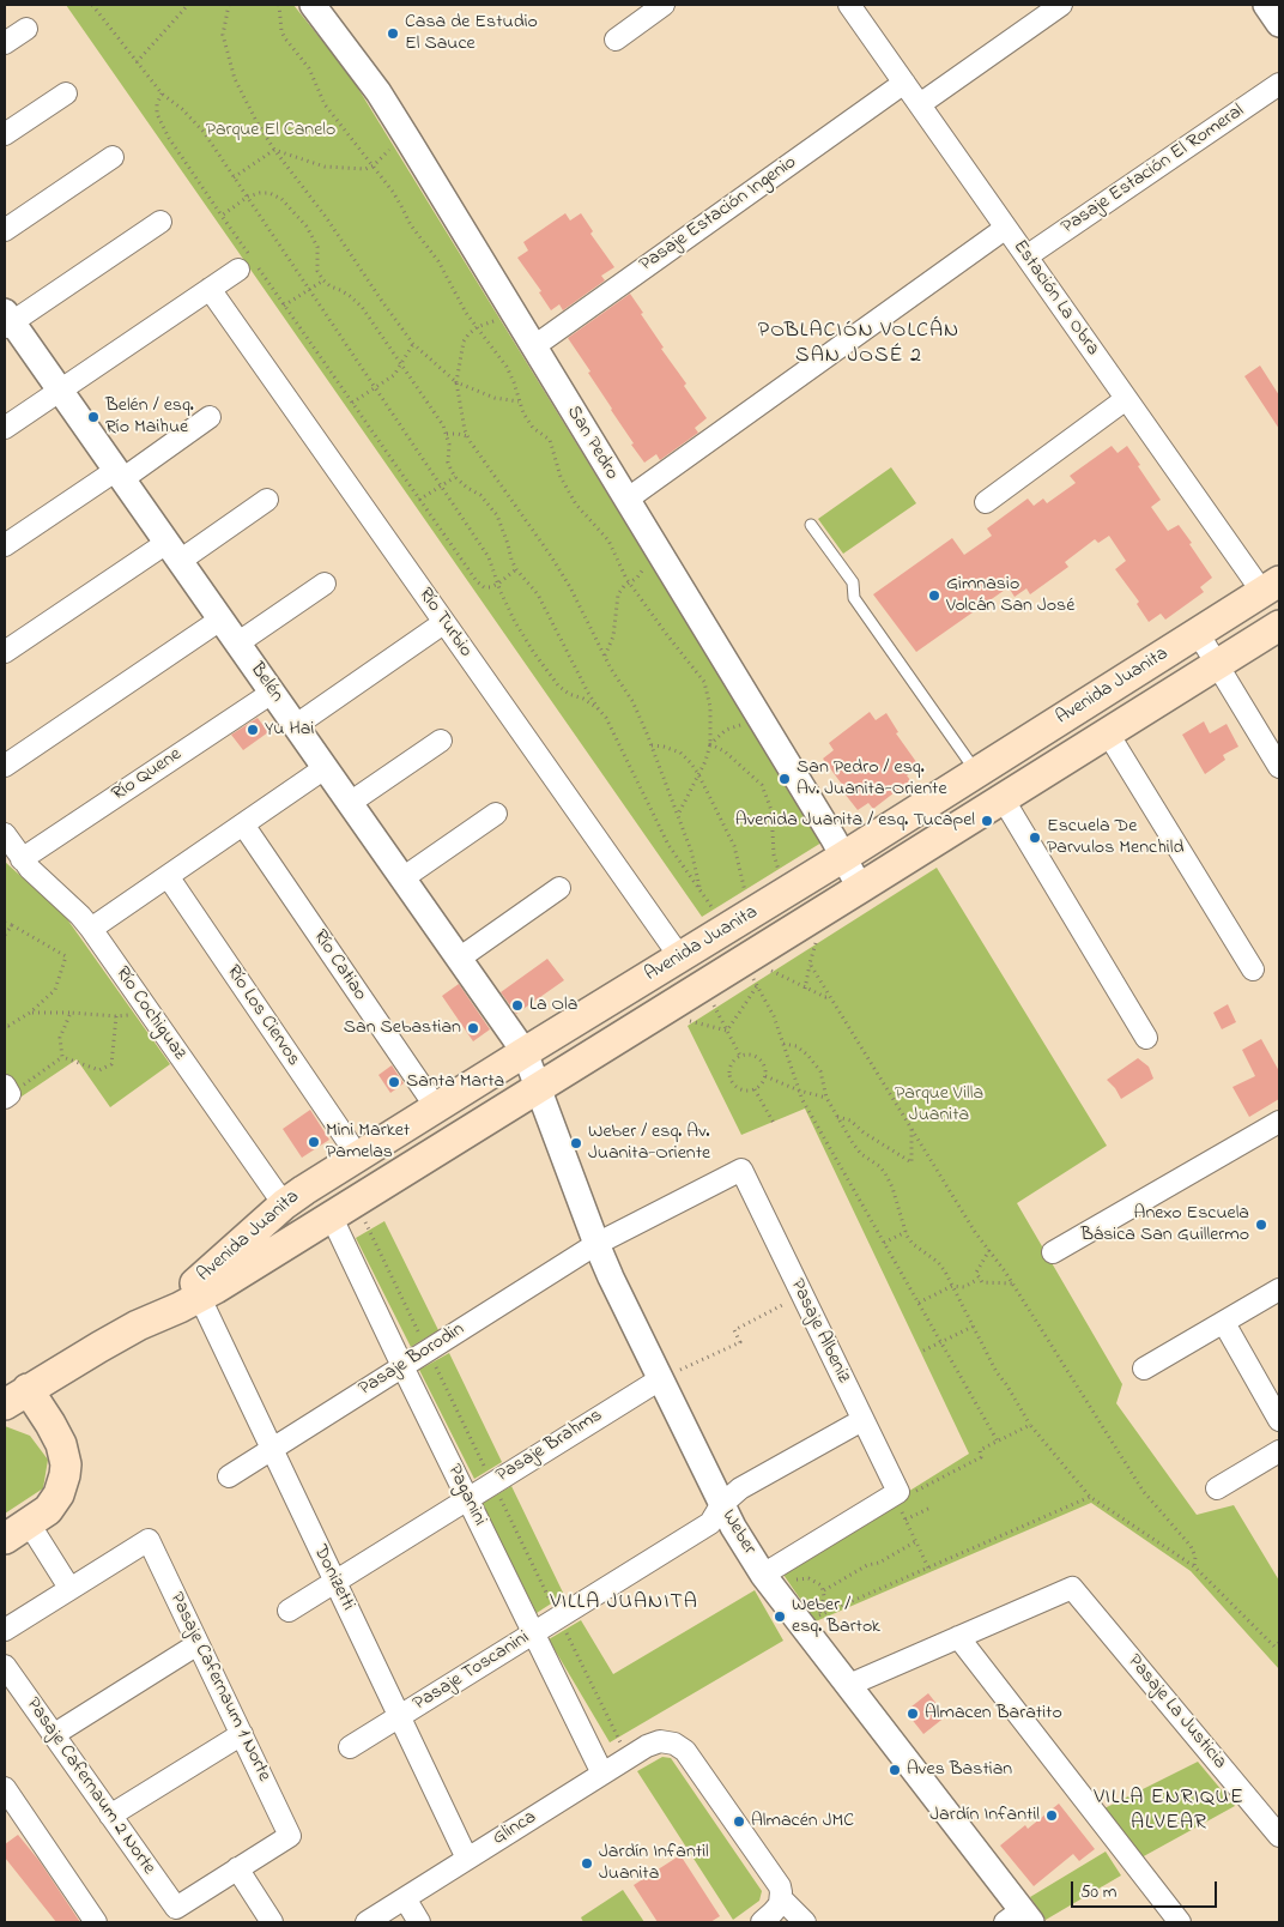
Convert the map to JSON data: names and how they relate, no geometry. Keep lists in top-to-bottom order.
{
  "streets": {
    "main road": ["Avenida Juanita"],
    "street": [
      "Pasaje Estación El Romeral",
      "Pasaje Estación Ingenio",
      "Estación La Obra",
      "San Pedro",
      "Río Turbio",
      "Belén",
      "Río Quene",
      "Río Catiao",
      "Río Cochiguaz",
      "Río Los Ciervos",
      "Pasaje Albeniz",
      "Pasaje Borodin",
      "Pasaje Brahms",
      "Paganini",
      "Weber",
      "Donizetti",
      "Pasaje Toscanini",
      "Pasaje Cafernaum 1 Norte",
      "Pasaje La Justicia",
      "Pasaje Cafernaum 2 Norte",
      "Glinca"
    ]
  },
  "crossings": [
    ["Pasaje Estación El Romeral", "Estación La Obra"],
    ["Pasaje Estación Ingenio", "Estación La Obra"],
    ["Pasaje Estación Ingenio", "San Pedro"],
    ["Estación La Obra", "Avenida Juanita"],
    ["San Pedro", "Avenida Juanita"],
    ["Río Turbio", "Avenida Juanita"],
    ["Belén", "Avenida Juanita"],
    ["Belén", "Río Quene"],
    ["Belén", "Weber"],
    ["Avenida Juanita", "Río Catiao"],
    ["Avenida Juanita", "Río Cochiguaz"],
    ["Avenida Juanita", "Río Los Ciervos"],
    ["Avenida Juanita", "Paganini"],
    ["Avenida Juanita", "Weber"],
    ["Avenida Juanita", "Donizetti"],
    ["Río Quene", "Río Cochiguaz"],
    ["Pasaje Albeniz", "Pasaje Borodin"],
    ["Pasaje Albeniz", "Pasaje Toscanini"],
    ["Pasaje Borodin", "Paganini"],
    ["Pasaje Borodin", "Weber"],
    ["Pasaje Borodin", "Donizetti"],
    ["Pasaje Brahms", "Paganini"],
    ["Pasaje Brahms", "Weber"],
    ["Pasaje Brahms", "Donizetti"],
    ["Paganini", "Pasaje Toscanini"],
    ["Paganini", "Glinca"],
    ["Weber", "Pasaje Toscanini"],
    ["Donizetti", "Pasaje Toscanini"],
    ["Donizetti", "Glinca"],
    ["Pasaje Cafernaum 1 Norte", "Pasaje Cafernaum 2 Norte"]
  ],
  "districts": ["POBLACIÓN VOLCÁN SAN JOSÉ 2", "VILLA JUANITA", "VILLA ENRIQUE ALVEAR"],
  "parks": ["Parque El Canelo", "Parque Villa Juanita"],
  "places": [
    "Casa de Estudio El Sauce",
    "Belén / esq. Río Maihue",
    "Gimnasio Volcán San José",
    "Yu Hai",
    "San Pedro / esq. Av. Juanita-Oriente",
    "Avenida Juanita / esq. Tucapel",
    "Escuela De Parvulos Menchild",
    "La Ola",
    "San Sebastian",
    "Santa Marta",
    "Mini Market Pamelas",
    "Weber / esq. Av. Juanita-Oriente",
    "Anexo Escuela Básica San Guillermo",
    "Weber / esq. Bartok",
    "Almacen Baratito",
    "Aves Bastian",
    "Jardín Infantil",
    "Almacén JMC",
    "Jardín Infantil Juanita"
  ],
  "scale_bar": "50 m"
}
